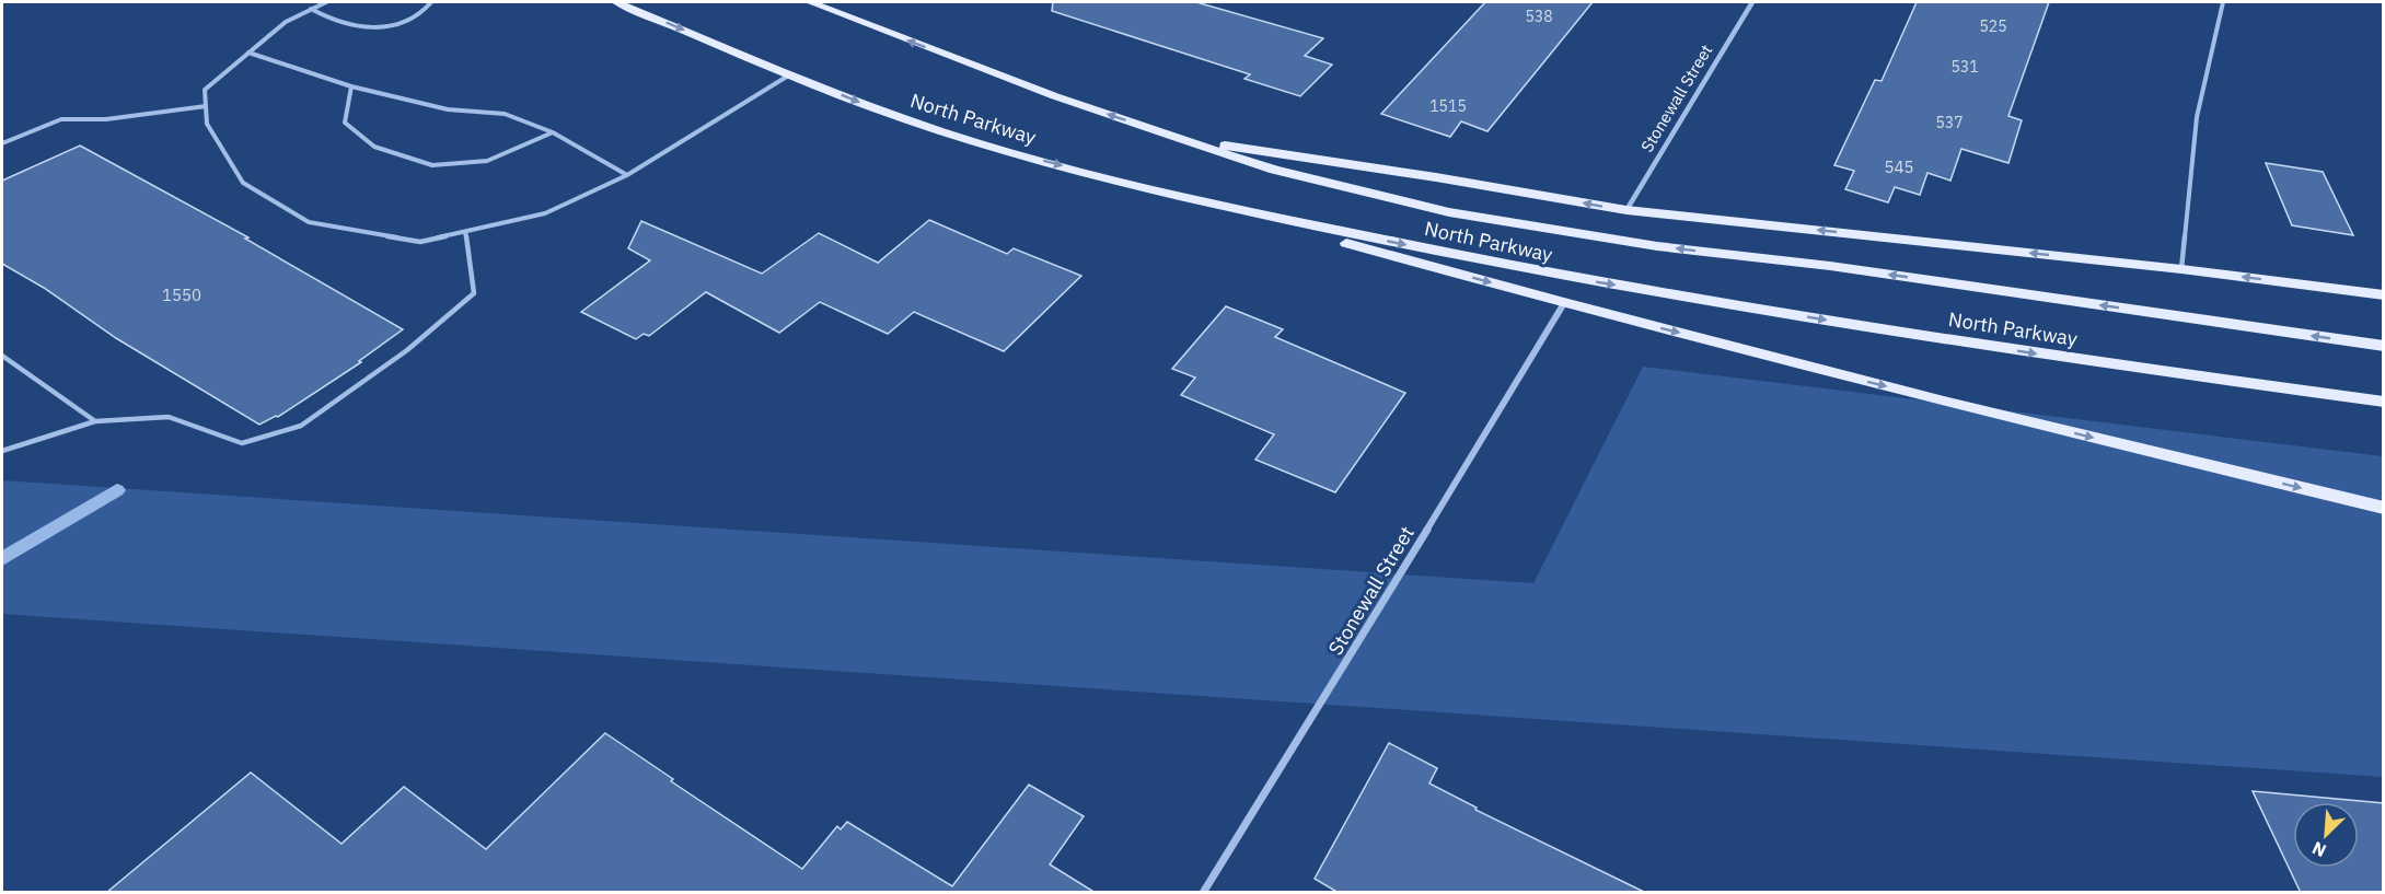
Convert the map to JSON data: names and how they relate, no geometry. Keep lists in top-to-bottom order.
{
  "streets": {
    "main road": ["North Parkway"],
    "street": ["Stonewall Street"]
  },
  "house_numbers": [
    "538",
    "525",
    "531",
    "1515",
    "537",
    "545",
    "1550"
  ],
  "north": "bottom left"
}
